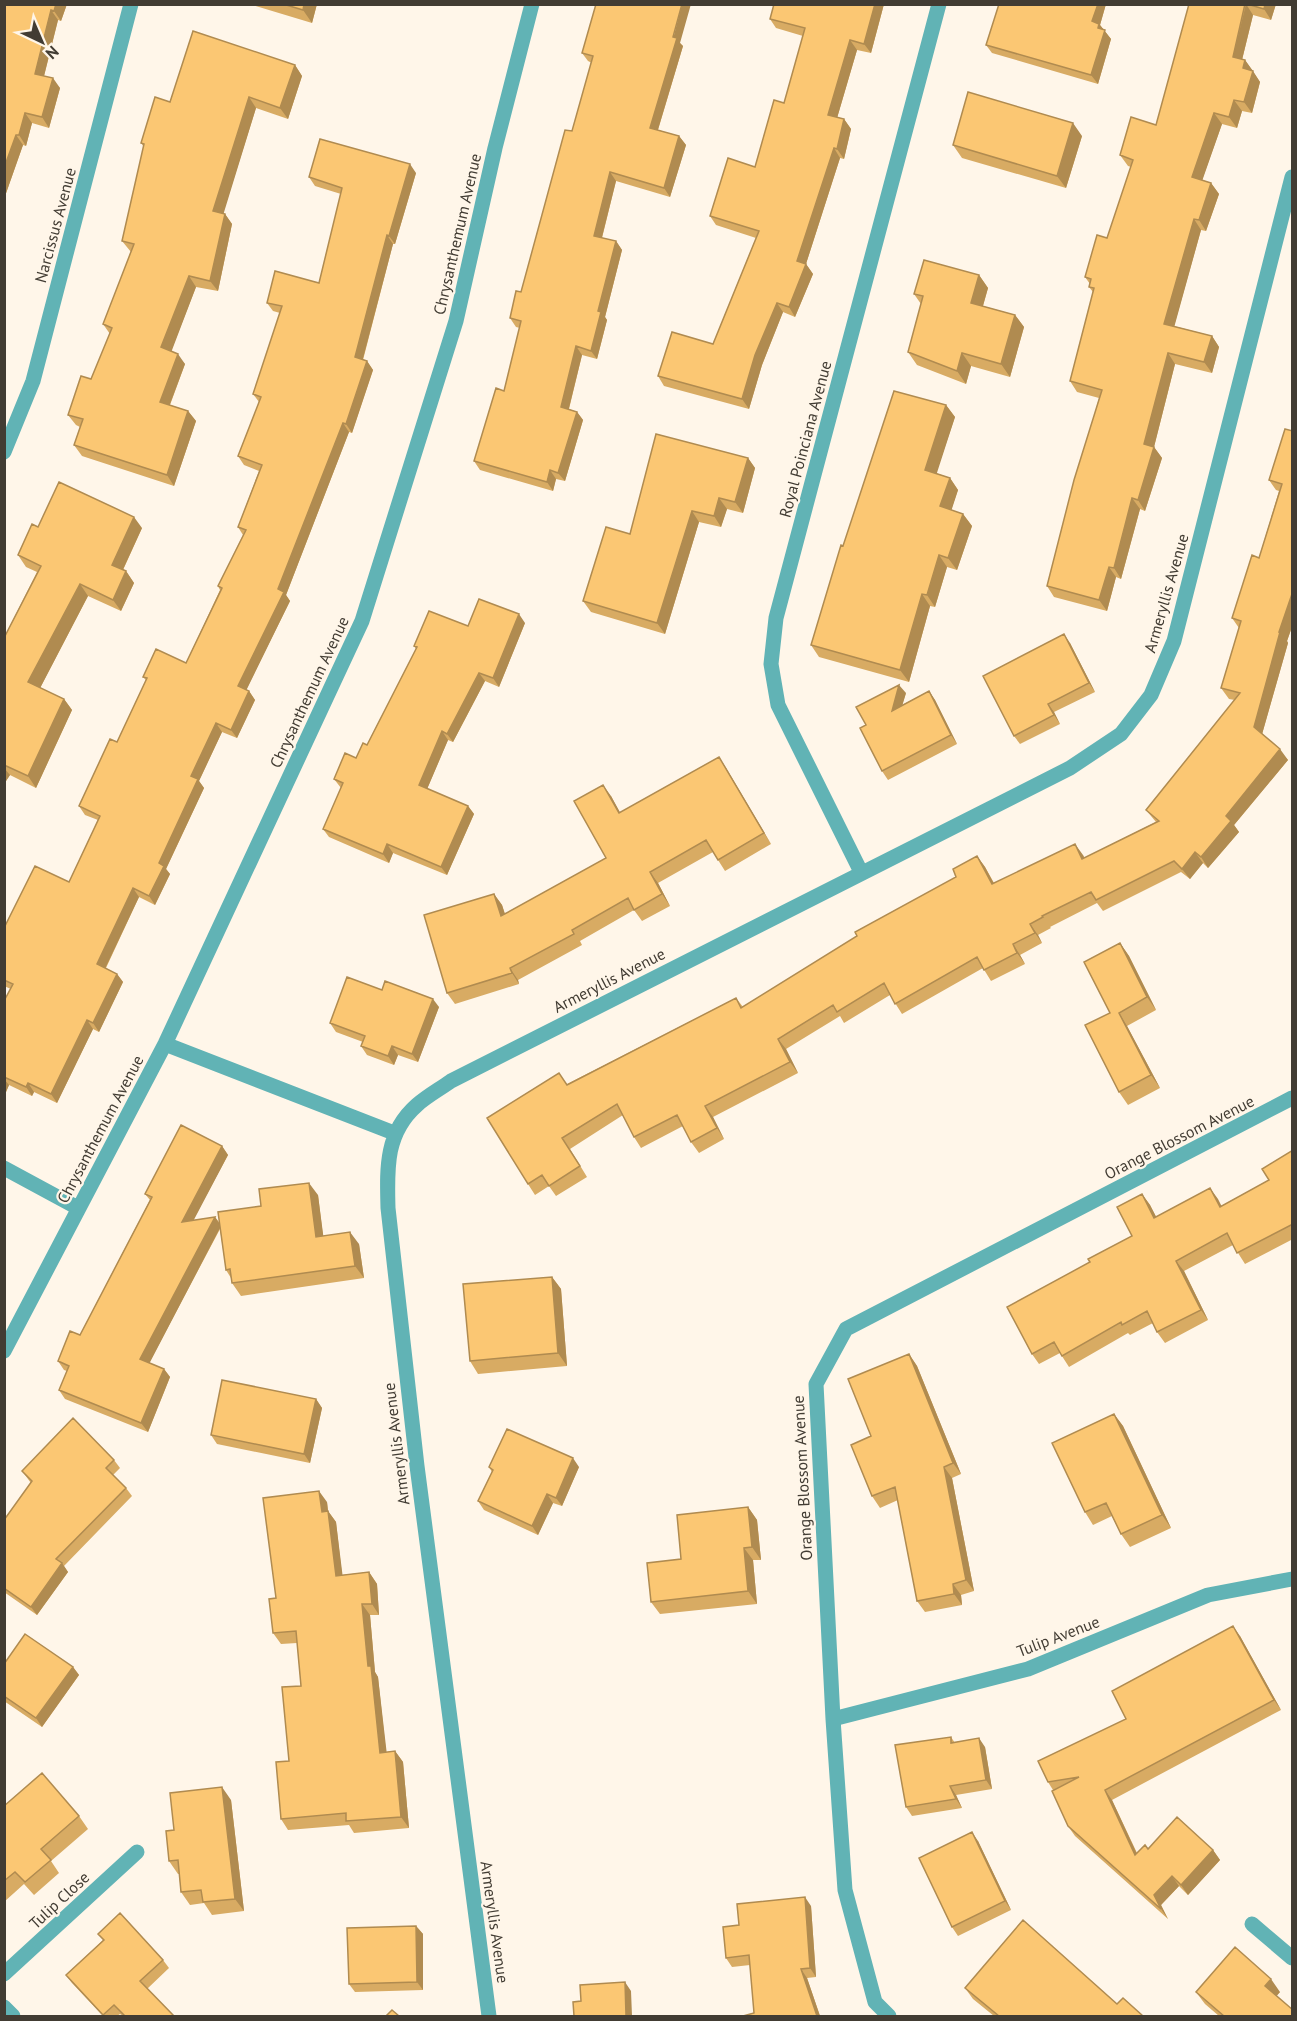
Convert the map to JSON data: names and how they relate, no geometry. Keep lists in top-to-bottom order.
{
  "streets": {
    "street": [
      "Narcissus Avenue",
      "Chrysanthemum Avenue",
      "Royal Poinciana Avenue",
      "Armeryllis Avenue",
      "Orange Blossom Avenue",
      "Tulip Avenue",
      "Tulip Close"
    ]
  },
  "crossings": [
    ["Royal Poinciana Avenue", "Armeryllis Avenue"],
    ["Orange Blossom Avenue", "Tulip Avenue"]
  ],
  "north": "bottom right"
}
